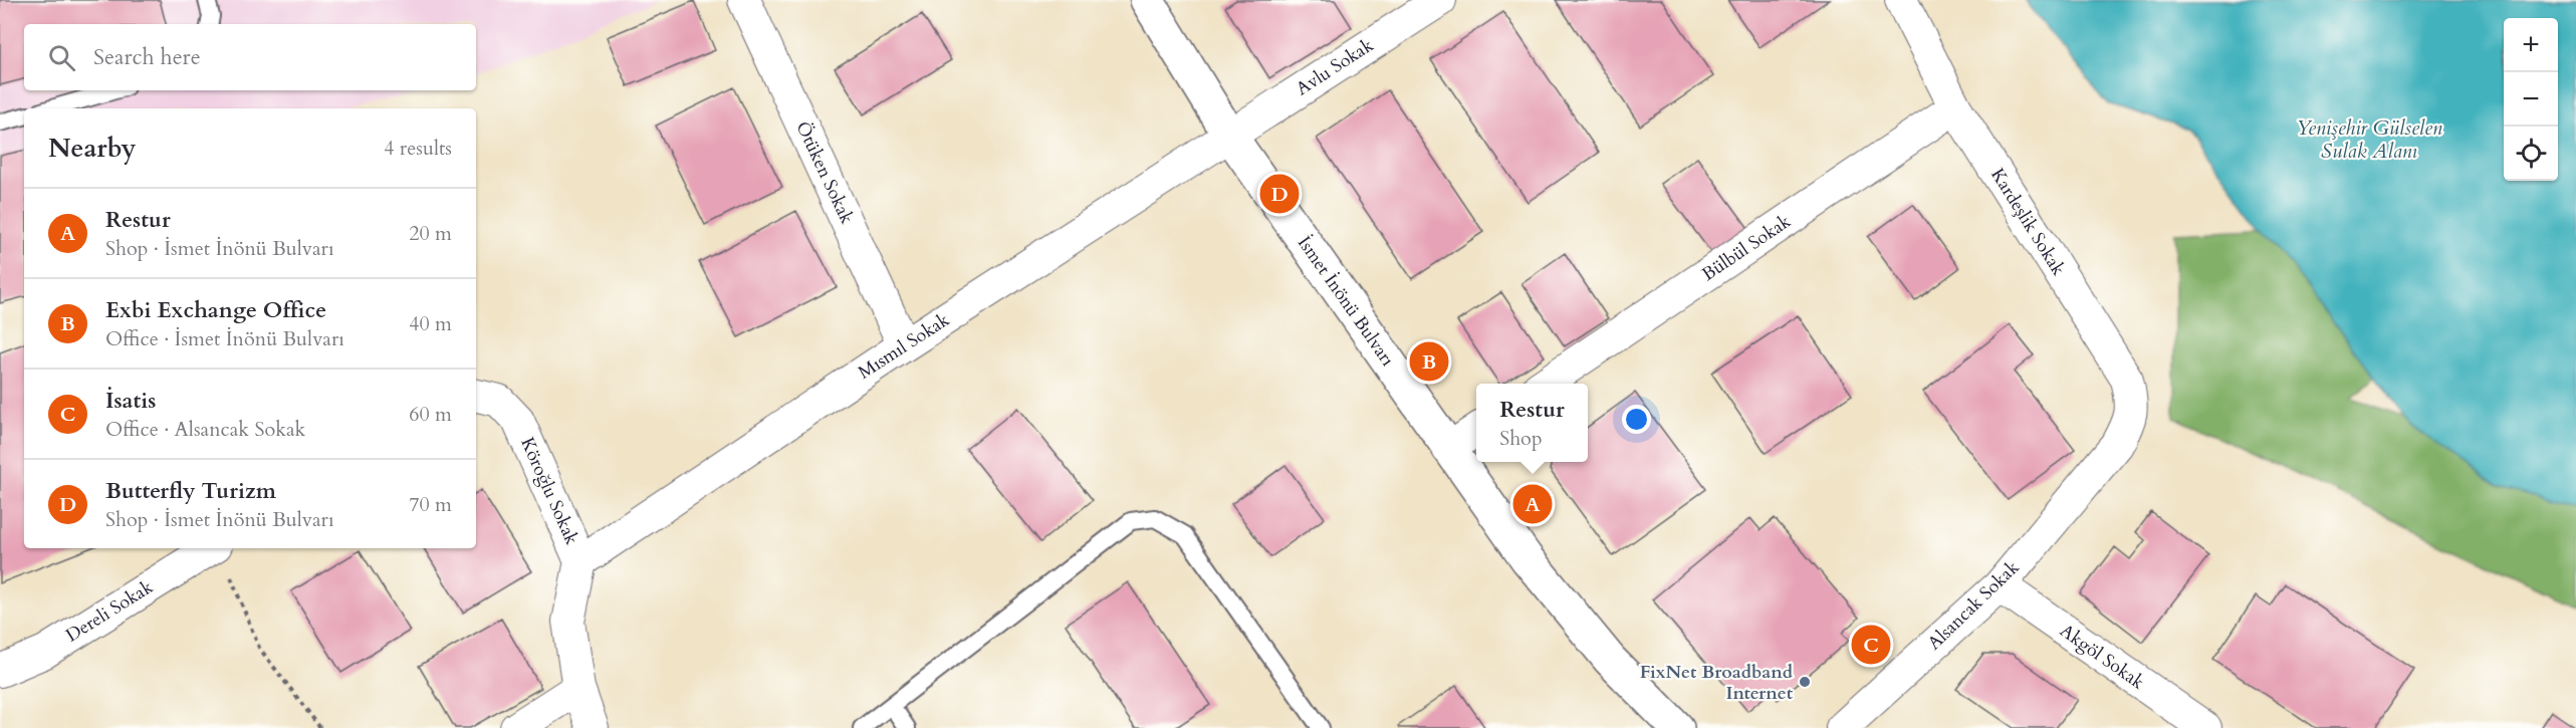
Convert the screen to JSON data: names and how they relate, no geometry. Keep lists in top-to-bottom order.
{
  "streets": {
    "main road": ["İsmet İnönü Bulvarı"],
    "street": [
      "Avlu Sokak",
      "Ötüken Sokak",
      "Kardeşlik Sokak",
      "Bülbül Sokak",
      "Mısmıl Sokak",
      "Köroğlu Sokak",
      "Alsancak Sokak",
      "Dereli Sokak",
      "Akgöl Sokak"
    ]
  },
  "crossings": [
    ["Avlu Sokak", "İsmet İnönü Bulvarı"],
    ["Avlu Sokak", "Mısmıl Sokak"],
    ["Ötüken Sokak", "Mısmıl Sokak"],
    ["Kardeşlik Sokak", "Bülbül Sokak"],
    ["Kardeşlik Sokak", "Alsancak Sokak"],
    ["İsmet İnönü Bulvarı", "Mısmıl Sokak"],
    ["Mısmıl Sokak", "Köroğlu Sokak"],
    ["Alsancak Sokak", "Akgöl Sokak"]
  ],
  "water": ["Yenişehir Gülselen Sulak Alanı"],
  "places": ["FixNet Broadband Internet"],
  "page": {
    "map_buttons": ["+", "−"],
    "search": "Search here",
    "heading": ["Nearby", "4 results"],
    "pins": [
      "D",
      "B",
      "A",
      "C"
    ],
    "list": [
      {
        "mark": "A",
        "name": "Restur",
        "note": "Shop · İsmet İnönü Bulvarı",
        "value": "20 m"
      },
      {
        "mark": "B",
        "name": "Exbi Exchange Office",
        "note": "Office · İsmet İnönü Bulvarı",
        "value": "40 m"
      },
      {
        "mark": "C",
        "name": "İsatis",
        "note": "Office · Alsancak Sokak",
        "value": "60 m"
      },
      {
        "mark": "D",
        "name": "Butterfly Turizm",
        "note": "Shop · İsmet İnönü Bulvarı",
        "value": "70 m"
      }
    ],
    "popup": ["Restur", "Shop"]
  }
}
